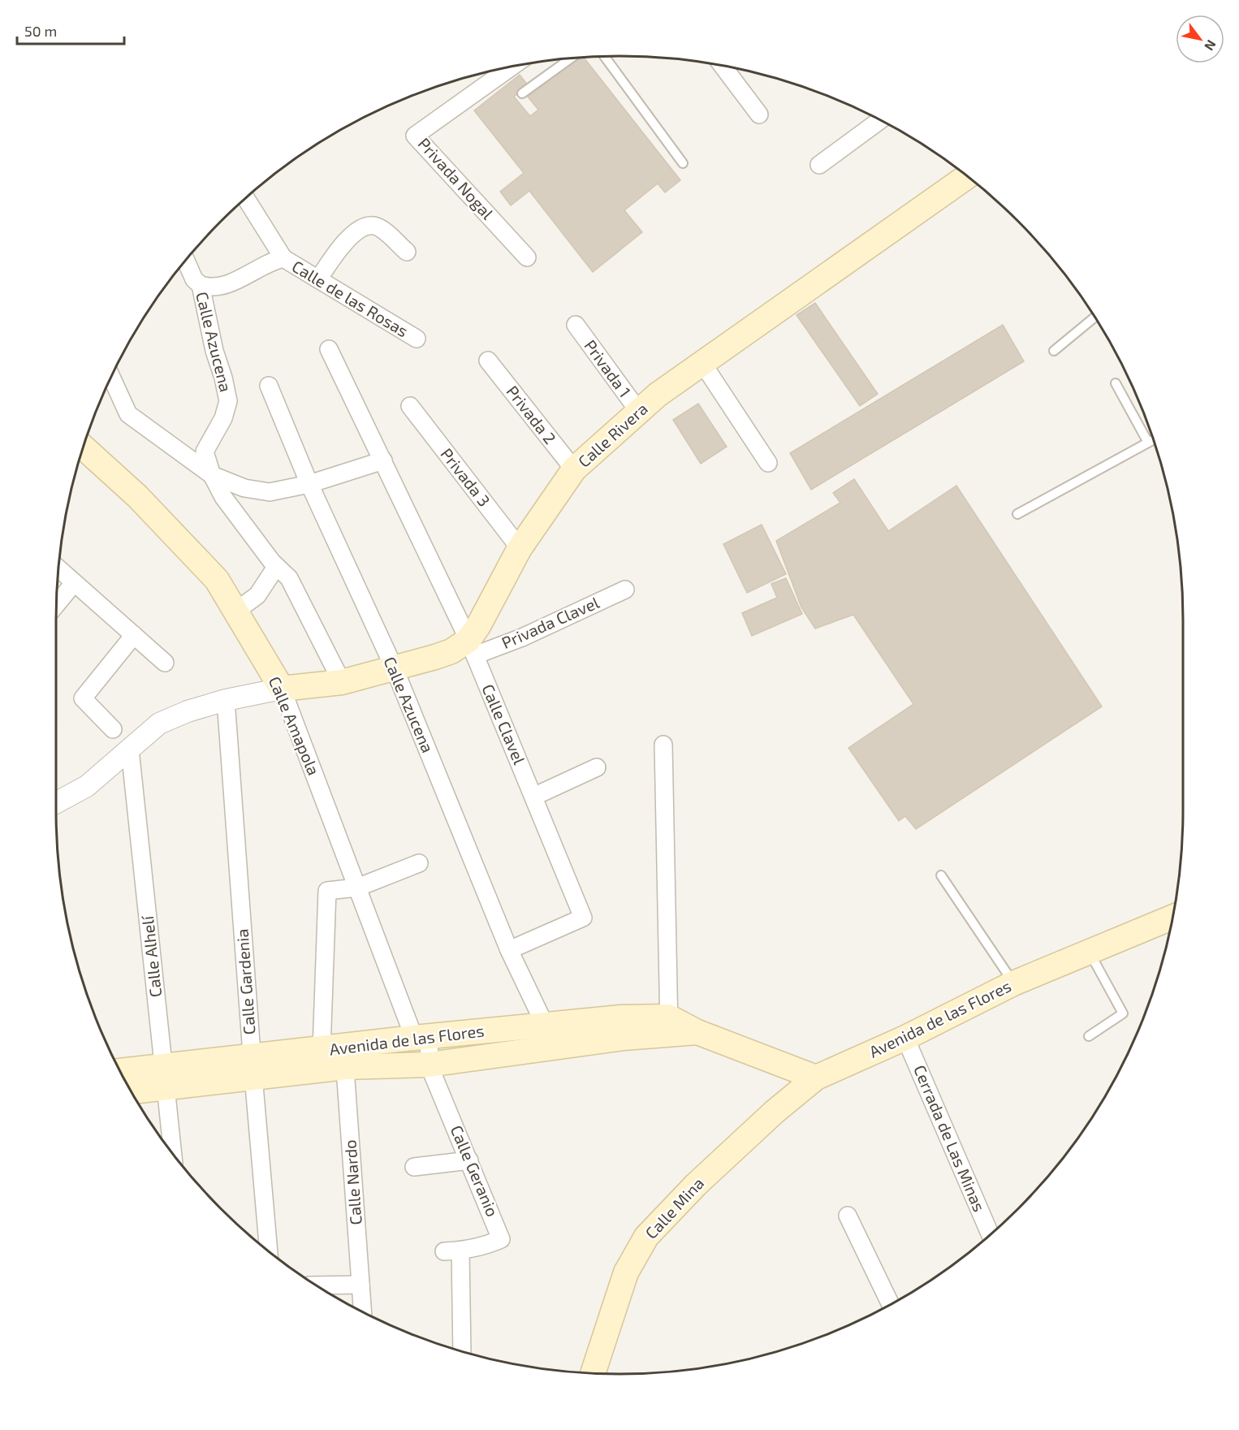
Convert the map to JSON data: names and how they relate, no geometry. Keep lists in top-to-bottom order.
{
  "streets": {
    "main road": [
      "Calle Rivera",
      "Calle Amapola",
      "Avenida de las Flores",
      "Calle Mina"
    ],
    "street": [
      "Privada Nogal",
      "Calle de las Rosas",
      "Calle Azucena",
      "Privada 1",
      "Privada 2",
      "Privada 3",
      "Privada Clavel",
      "Calle Clavel",
      "Calle Alhelí",
      "Calle Gardenia",
      "Cerrada de Las Minas",
      "Calle Geranio",
      "Calle Nardo"
    ]
  },
  "crossings": [
    ["Calle Azucena", "Calle Rivera"],
    ["Calle Azucena", "Calle Clavel"],
    ["Calle Azucena", "Avenida de las Flores"],
    ["Privada 1", "Calle Rivera"],
    ["Privada 2", "Calle Rivera"],
    ["Calle Rivera", "Privada 3"],
    ["Calle Rivera", "Privada Clavel"],
    ["Calle Rivera", "Calle Clavel"],
    ["Calle Rivera", "Calle Amapola"],
    ["Privada Clavel", "Calle Clavel"],
    ["Calle Amapola", "Avenida de las Flores"],
    ["Calle Amapola", "Calle Nardo"],
    ["Calle Alhelí", "Avenida de las Flores"],
    ["Calle Gardenia", "Avenida de las Flores"],
    ["Avenida de las Flores", "Cerrada de Las Minas"],
    ["Avenida de las Flores", "Calle Geranio"],
    ["Avenida de las Flores", "Calle Nardo"],
    ["Avenida de las Flores", "Calle Mina"]
  ],
  "scale_bar": "50 m",
  "north": "bottom right"
}
